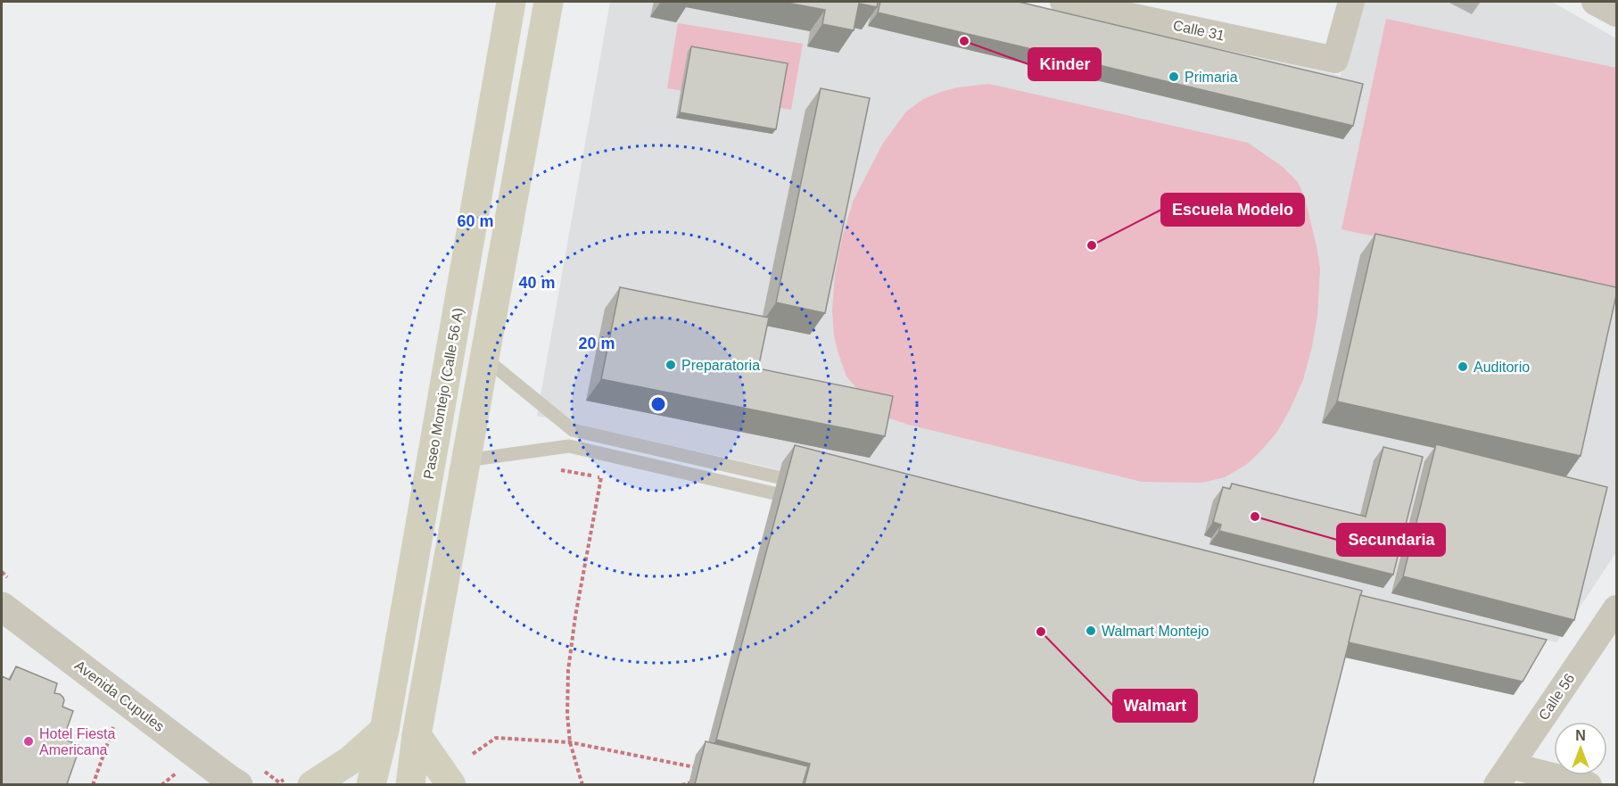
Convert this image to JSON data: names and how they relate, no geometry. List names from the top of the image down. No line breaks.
{"streets":{"main road":["Paseo Montejo (Calle 56 A)"],"street":["Calle 31","Avenida Cupules","Calle 56"]},"places":["Kinder","Primaria","Escuela Modelo","Preparatoria","Auditorio","Secundaria","Walmart Montejo","Walmart","Hotel Fiesta Americana"],"north":"top","rings":["60 m","40 m","20 m"]}
